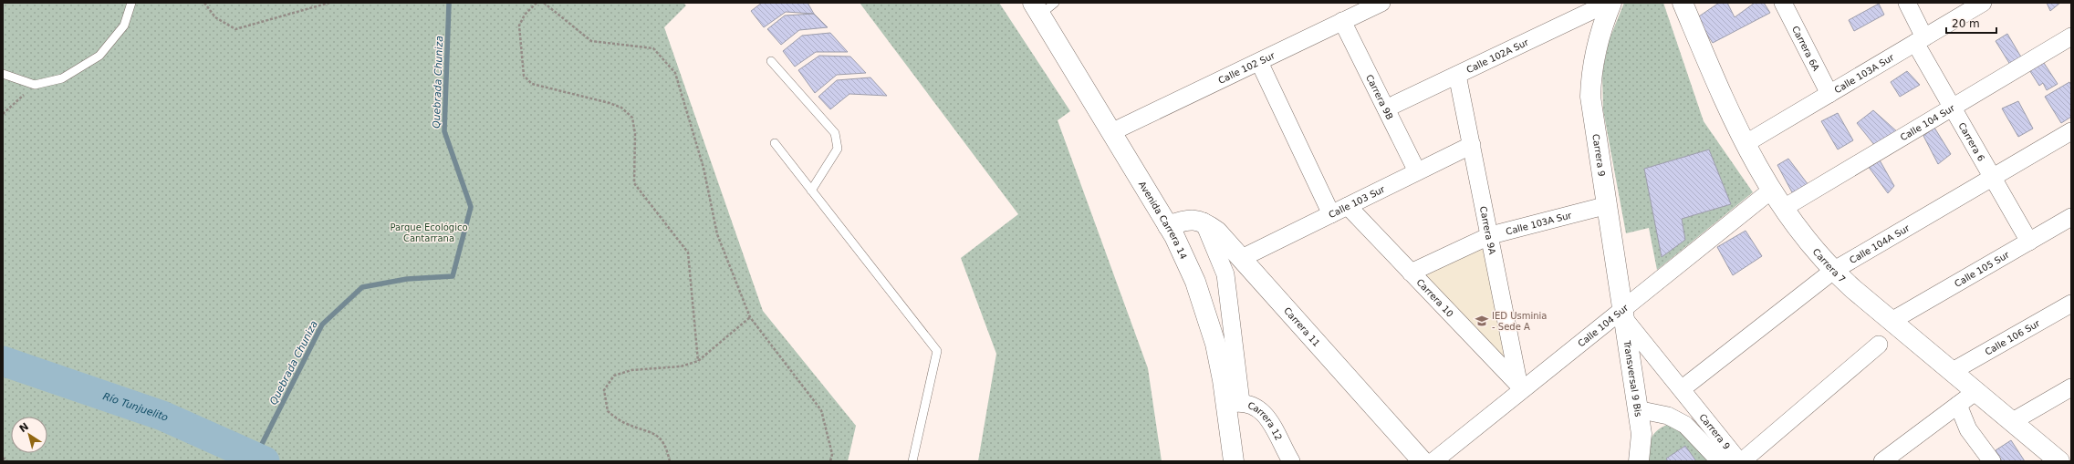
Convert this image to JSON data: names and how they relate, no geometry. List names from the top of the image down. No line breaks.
{"streets":{"street":["Carrera 6A","Calle 102A Sur","Calle 102 Sur","Calle 103A Sur","Carrera 9B","Calle 104 Sur","Carrera 6","Carrera 9","Calle 103 Sur","Avenida Carrera 14","Carrera 9A","Calle 104A Sur","Carrera 7","Calle 105 Sur","Carrera 10","Carrera 11","Calle 106 Sur","Transversal 9 Bis","Carrera 12"]},"crossings":[["Carrera 6A","Calle 103A Sur"],["Calle 102A Sur","Carrera 9B"],["Calle 102A Sur","Carrera 9"],["Calle 102A Sur","Carrera 9A"],["Calle 102 Sur","Carrera 9B"],["Calle 102 Sur","Avenida Carrera 14"],["Calle 103A Sur","Carrera 6"],["Calle 103A Sur","Carrera 9"],["Calle 103A Sur","Carrera 9A"],["Calle 103A Sur","Carrera 7"],["Calle 103A Sur","Carrera 10"],["Carrera 9B","Calle 103 Sur"],["Calle 104 Sur","Carrera 6"],["Calle 104 Sur","Carrera 9"],["Calle 104 Sur","Carrera 9A"],["Calle 104 Sur","Carrera 7"],["Calle 104 Sur","Carrera 10"],["Calle 104 Sur","Transversal 9 Bis"],["Carrera 6","Calle 104A Sur"],["Carrera 6","Calle 105 Sur"],["Carrera 9","Calle 104A Sur"],["Carrera 9","Transversal 9 Bis"],["Calle 103 Sur","Carrera 9A"],["Calle 103 Sur","Carrera 10"],["Calle 103 Sur","Carrera 11"],["Avenida Carrera 14","Carrera 12"],["Carrera 9A","Carrera 10"],["Calle 104A Sur","Carrera 7"],["Carrera 7","Calle 105 Sur"],["Carrera 7","Calle 106 Sur"]],"water":["Quebrada Chuniza","Río Tunjuelito"],"parks":["Parque Ecológico Cantarrana"],"places":{"school or university":["IED Usminia - Sede A"]},"scale_bar":"20 m","north":"top left"}
